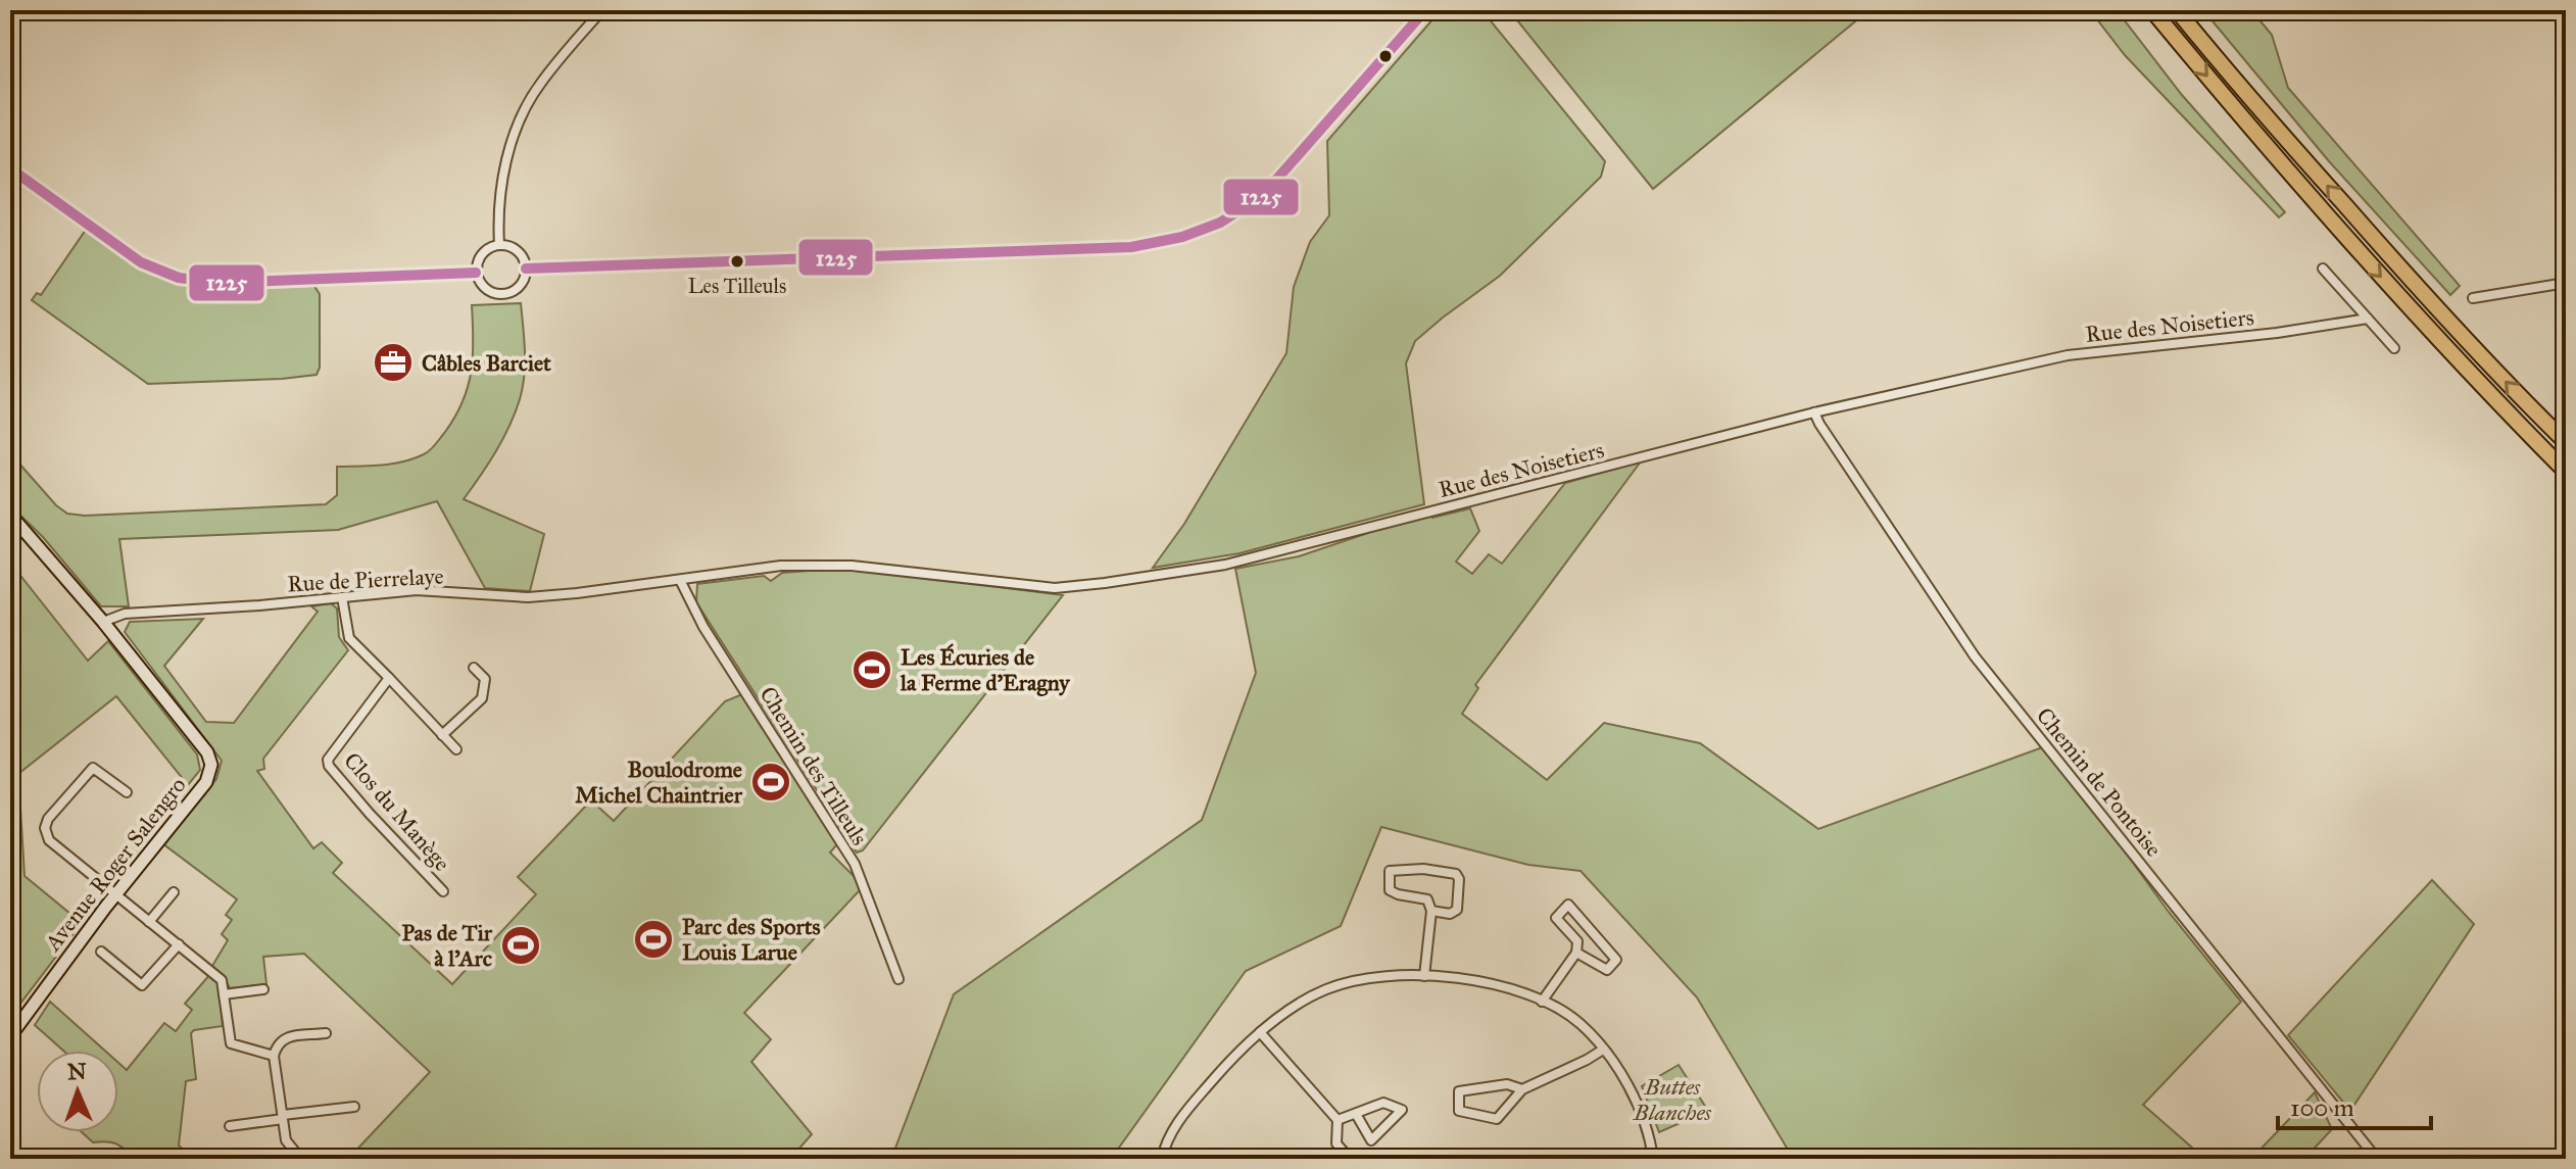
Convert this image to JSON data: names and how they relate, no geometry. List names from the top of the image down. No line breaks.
{"streets":{"street":["Rue des Noisetiers","Rue de Pierrelaye","Chemin des Tilleuls","Chemin de Pontoise","Clos du Manège","Avenue Roger Salengro"]},"crossings":[["Rue des Noisetiers","Rue de Pierrelaye"],["Rue des Noisetiers","Chemin des Tilleuls"],["Rue des Noisetiers","Chemin de Pontoise"],["Rue de Pierrelaye","Chemin des Tilleuls"],["Rue de Pierrelaye","Avenue Roger Salengro"]],"parks":["Buttes Blanches"],"places":{"other":["Les Tilleuls"],"office":["Câbles Barciet"],"sports":["Les Écuries de la Ferme d'Eragny","Boulodrome Michel Chaintrier","Parc des Sports Louis Larue","Pas de Tir à l'Arc"]},"lines":["transit line 1225"],"scale_bar":"100 m","north":"top"}
